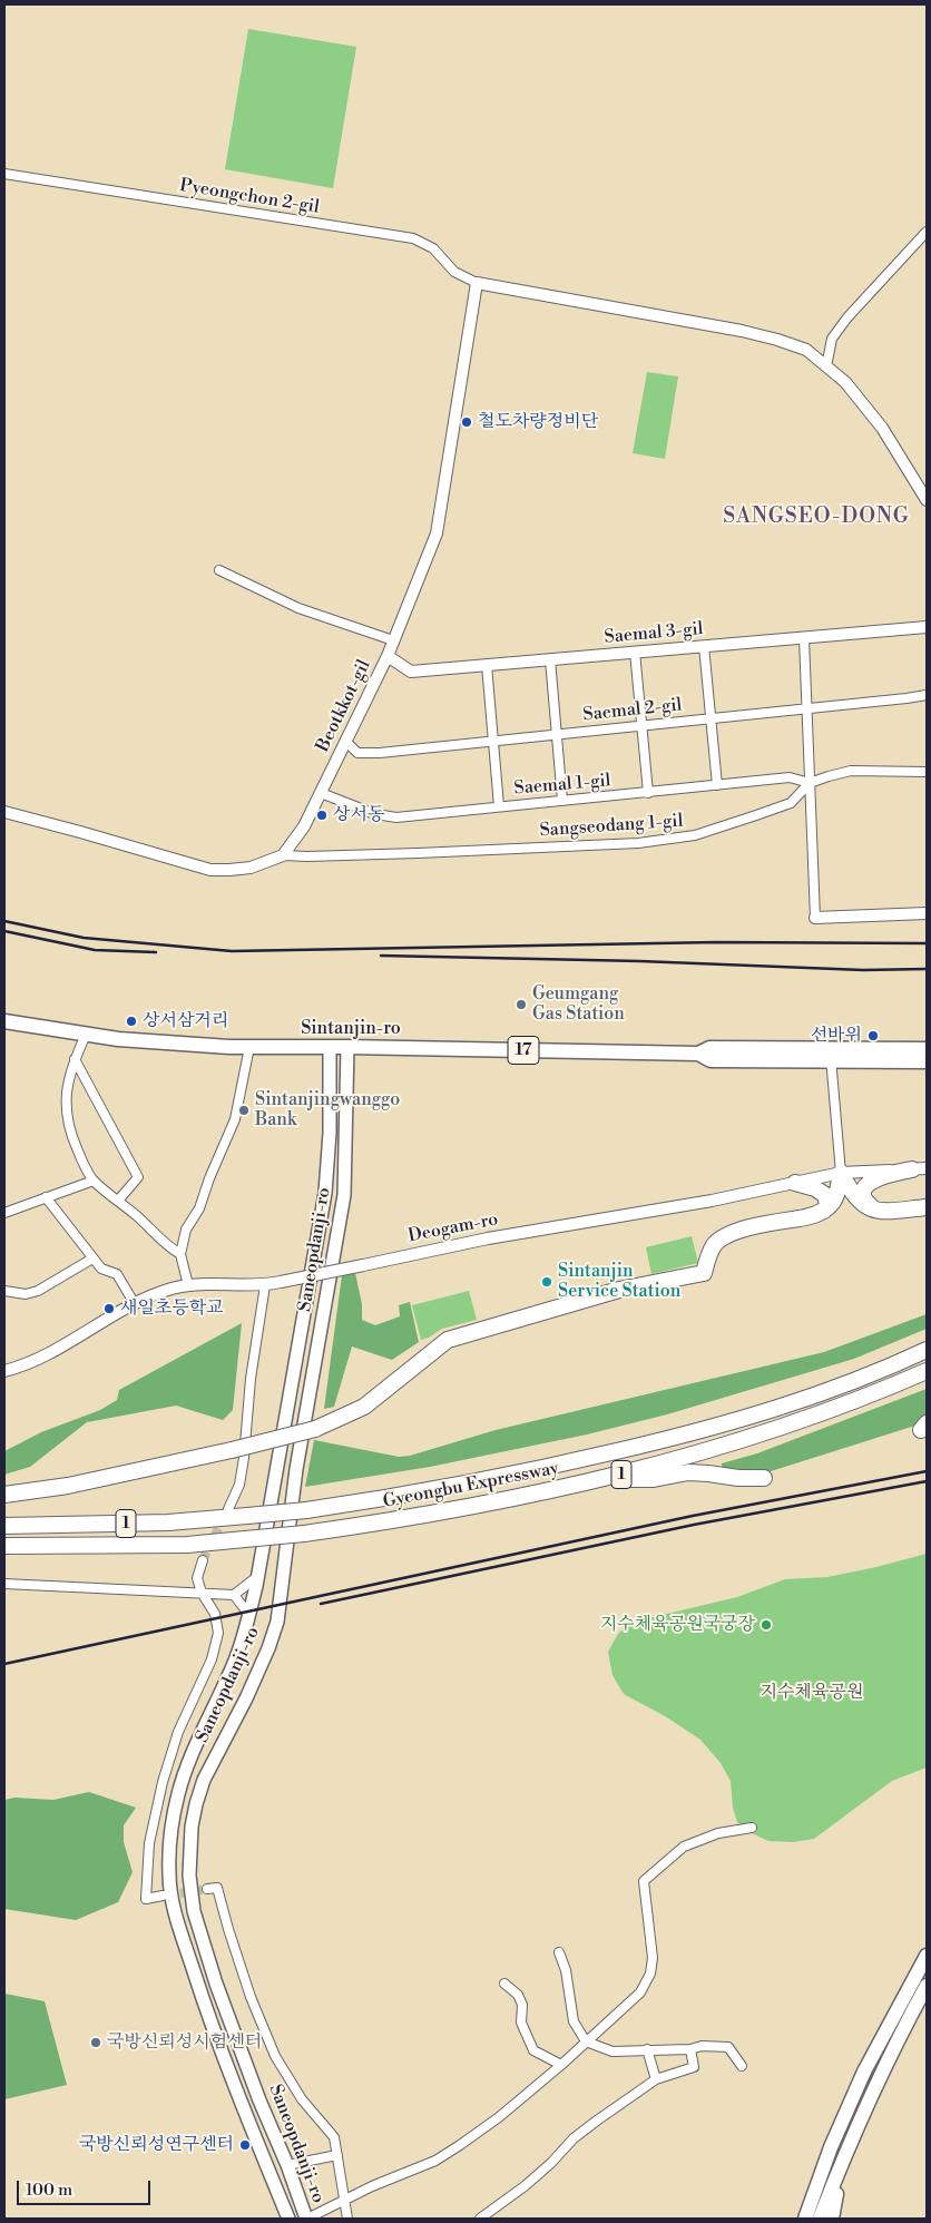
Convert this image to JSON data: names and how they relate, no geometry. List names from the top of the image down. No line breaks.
{"streets":{"highway":["1","Gyeongbu Expressway"],"main road":["Sintanjin-ro","17","Saneopdanji-ro"],"street":["Pyeongchon 2-gil","Saemal 3-gil","Beotkkot-gil","Saemal 2-gil","Saemal 1-gil","Sangseodang 1-gil","Deogam-ro"]},"crossings":[["Pyeongchon 2-gil","Beotkkot-gil"],["Saemal 3-gil","Beotkkot-gil"],["Beotkkot-gil","Saemal 2-gil"],["Beotkkot-gil","Saemal 1-gil"],["Beotkkot-gil","Sangseodang 1-gil"],["Saemal 1-gil","Sangseodang 1-gil"],["Sintanjin-ro","Saneopdanji-ro"]],"districts":["SANGSEO-DONG"],"parks":["지수체육공원"],"places":["철도차량정비단","상서동","Geumgang Gas Station","상서삼거리","선바위","Sintanjingwanggo Bank","Sintanjin Service Station","새일초등학교","지수체육공원국궁장","국방신뢰성시험센터","국방신뢰성연구센터"],"scale_bar":"100 m"}
